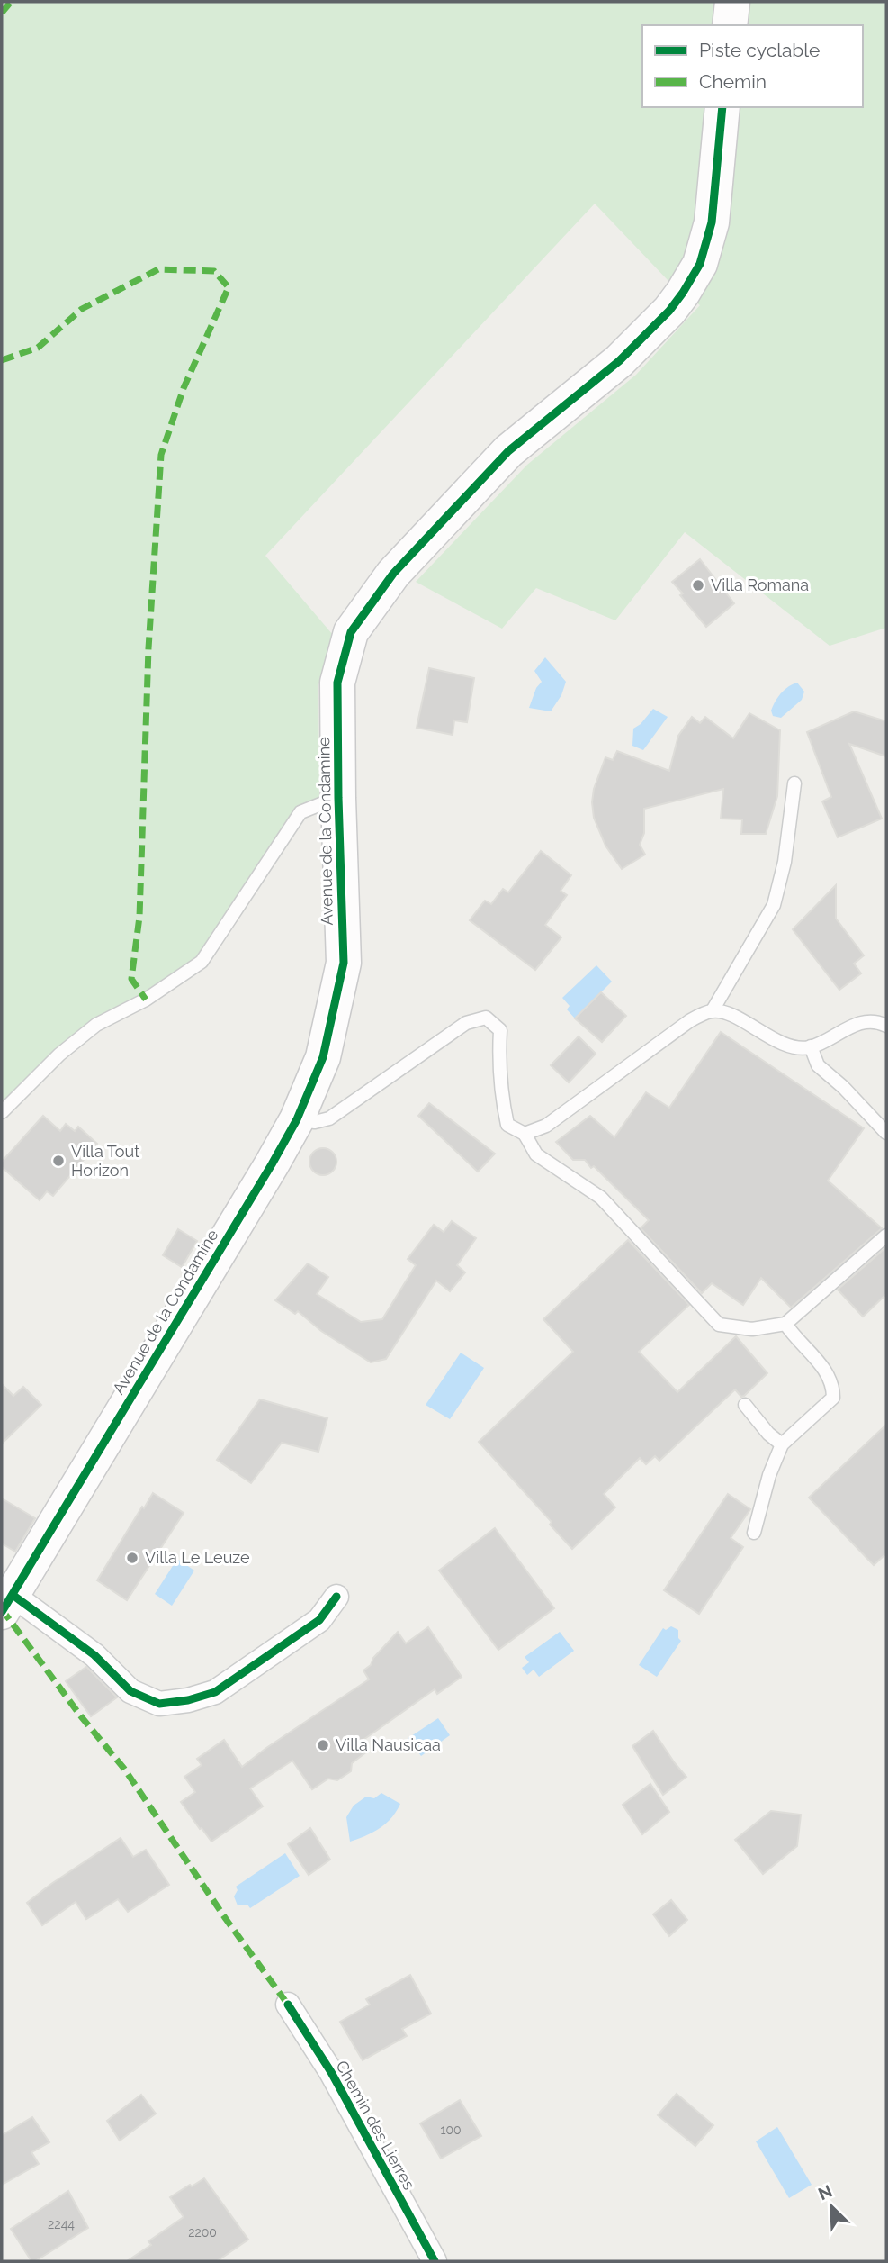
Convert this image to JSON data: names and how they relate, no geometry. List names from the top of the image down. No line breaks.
{"streets":{"main road":["Avenue de la Condamine"],"street":["Chemin des Lierres"]},"places":["Villa Romana","Villa Tout Horizon","Villa Le Leuze","Villa Nausicaa"],"house_numbers":["100","2244","2200"],"legend":["Piste cyclable","Chemin"],"north":"top left"}
